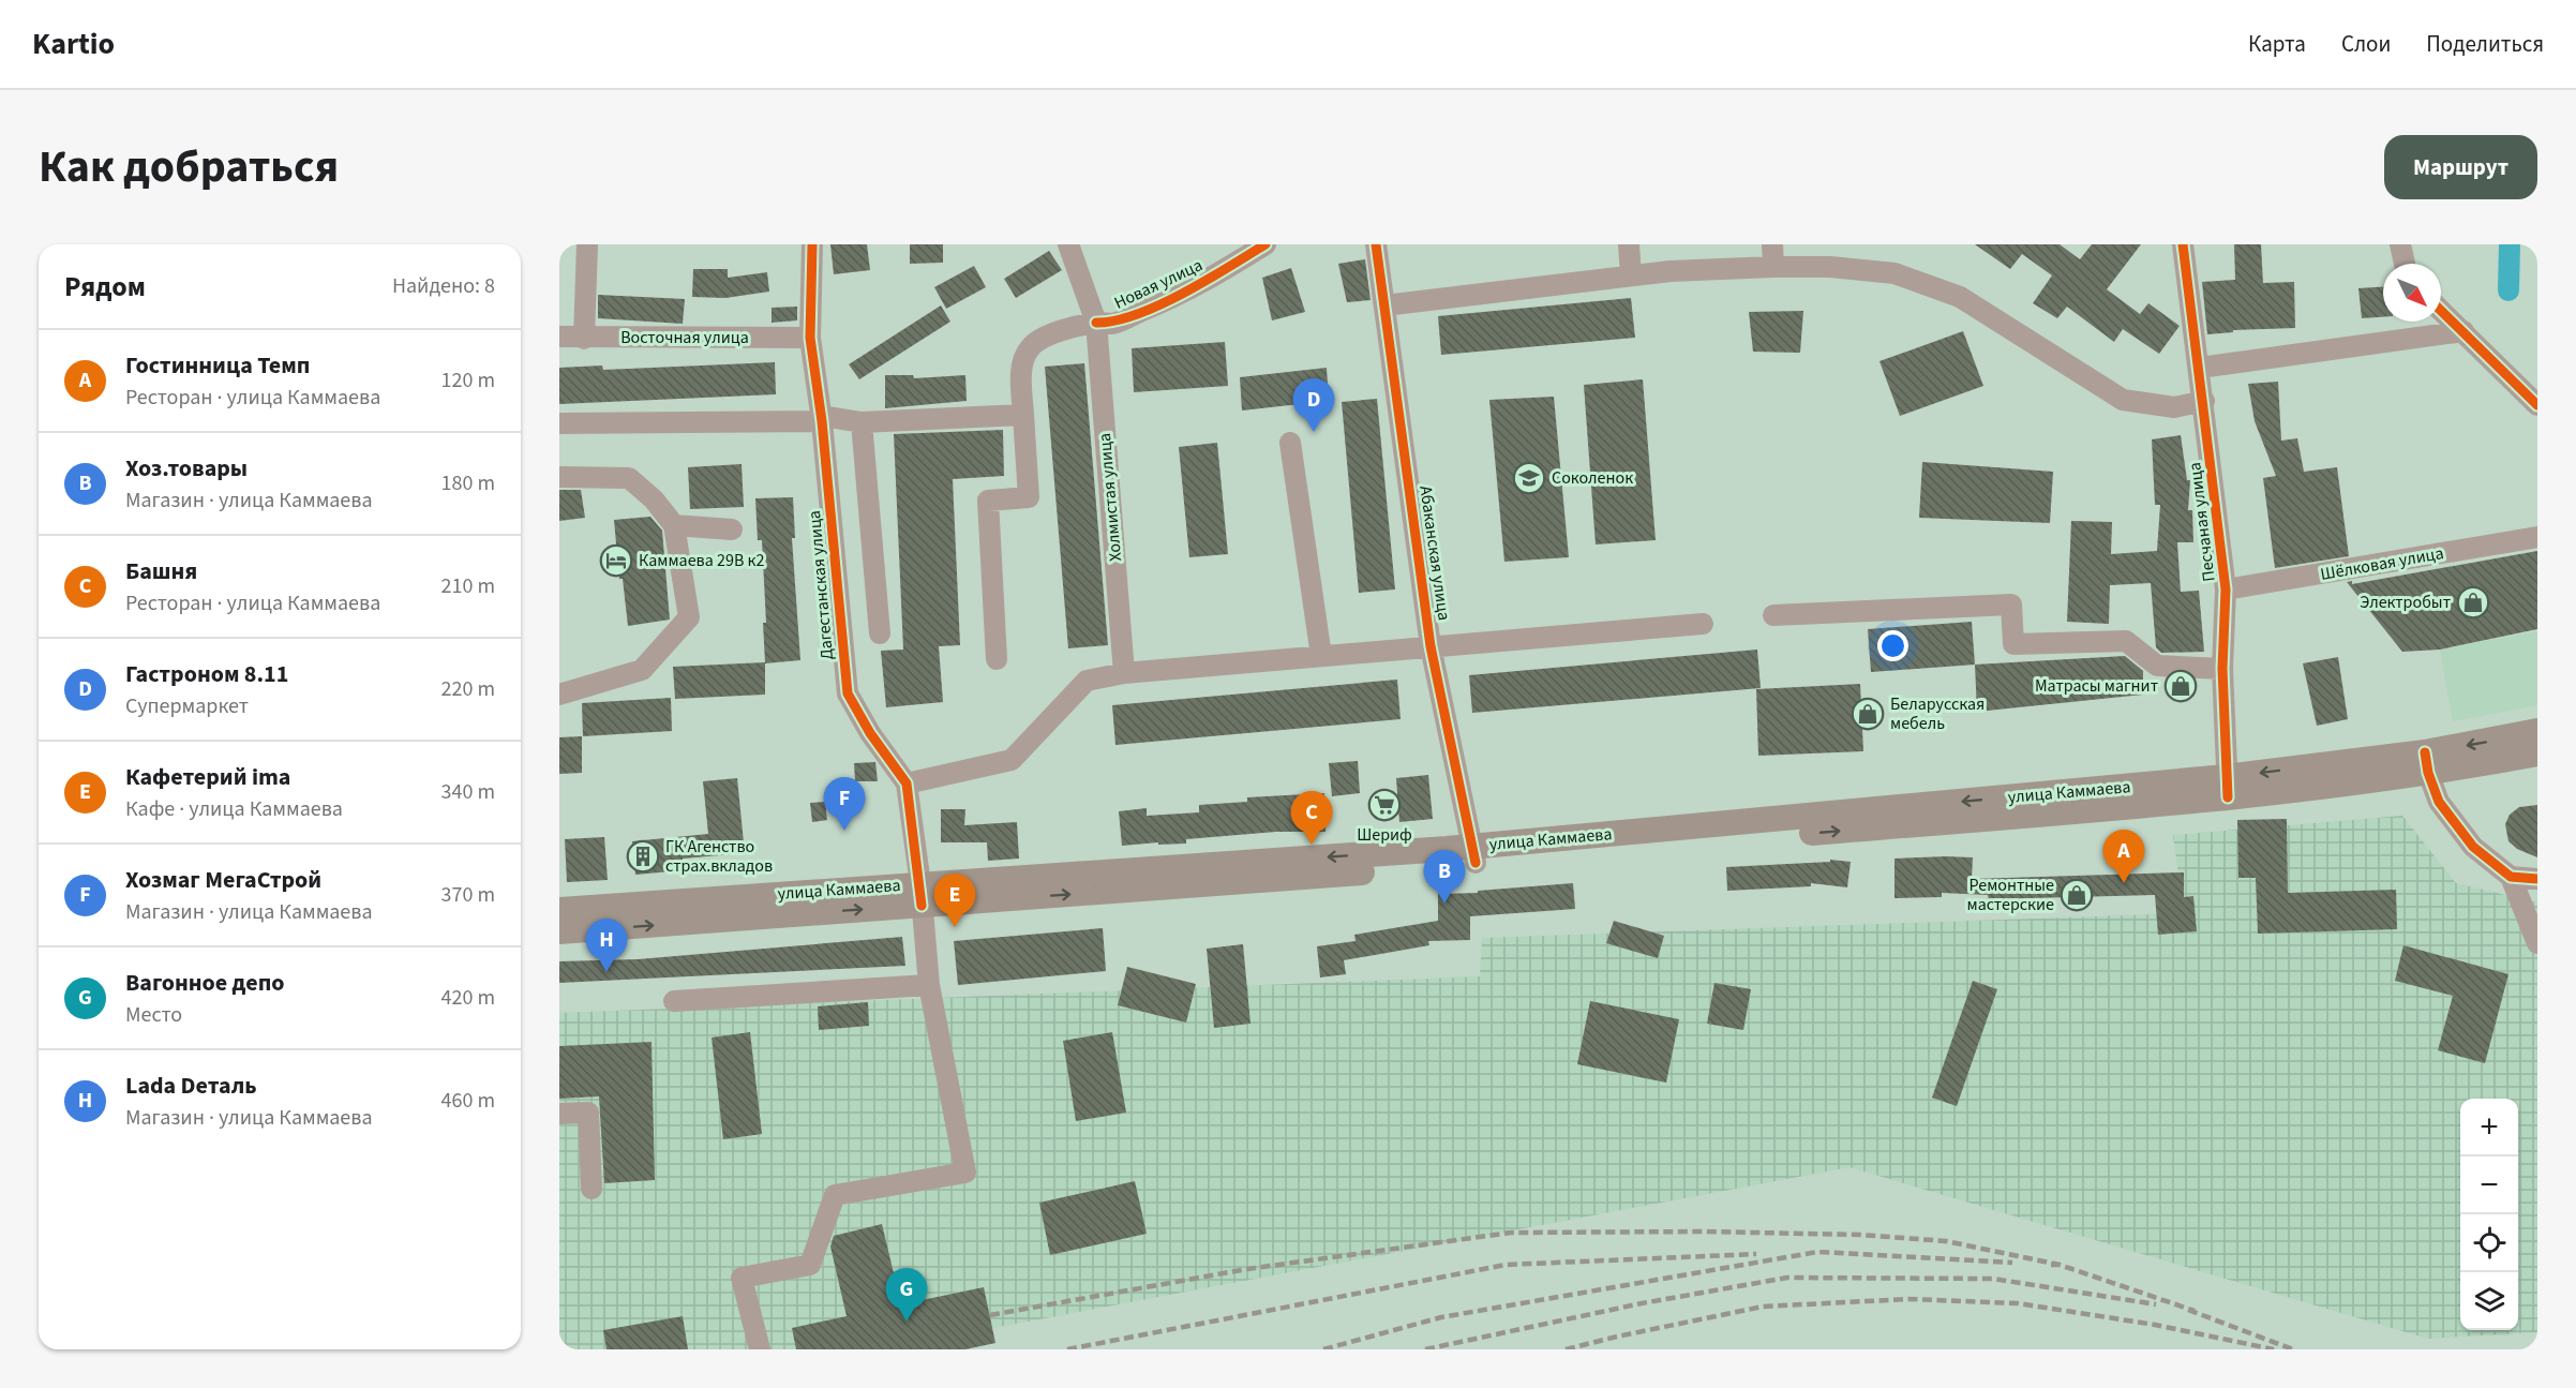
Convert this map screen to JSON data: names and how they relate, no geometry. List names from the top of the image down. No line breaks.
{"streets":{"main road":["улица Каммаева"],"street":["Новая улица","Восточная улица","Холмистая улица","Песчаная улица","Абаканская улица","Шёлковая улица","Дагестанская улица"]},"crossings":[["Новая улица","Холмистая улица"],["Восточная улица","Дагестанская улица"],["Песчаная улица","Шёлковая улица"],["Песчаная улица","улица Каммаева"],["Абаканская улица","улица Каммаева"],["Дагестанская улица","улица Каммаева"]],"places":{"school or university":["Соколенок"],"hotel":["Каммаева 29В к2"],"shop":["Электробыт","Матрасы магнит","Беларусская мебель","Ремонтные мастерские"],"supermarket":["Шериф"],"building":["ГК Агенство страх.вкладов"]},"north":"bottom right","page":{"header":"Kartio","nav":["Карта","Слои","Поделиться"],"title":"Как добраться","buttons":"Маршрут","heading":["Рядом","Найдено: 8"],"list":[{"mark":"A","name":"Гостинница Темп","note":"Ресторан · улица Каммаева","value":"120 m"},{"mark":"B","name":"Хоз.товары","note":"Магазин · улица Каммаева","value":"180 m"},{"mark":"C","name":"Башня","note":"Ресторан · улица Каммаева","value":"210 m"},{"mark":"D","name":"Гастроном 8.11","note":"Супермаркет","value":"220 m"},{"mark":"E","name":"Кафетерий ima","note":"Кафе · улица Каммаева","value":"340 m"},{"mark":"F","name":"Хозмаг МегаСтрой","note":"Магазин · улица Каммаева","value":"370 m"},{"mark":"G","name":"Вагонное депо","note":"Место","value":"420 m"},{"mark":"H","name":"Lada Dеталь","note":"Магазин · улица Каммаева","value":"460 m"}],"pins":["D","F","C","A","B","E","H","G"],"map_buttons":["+","−"]}}
